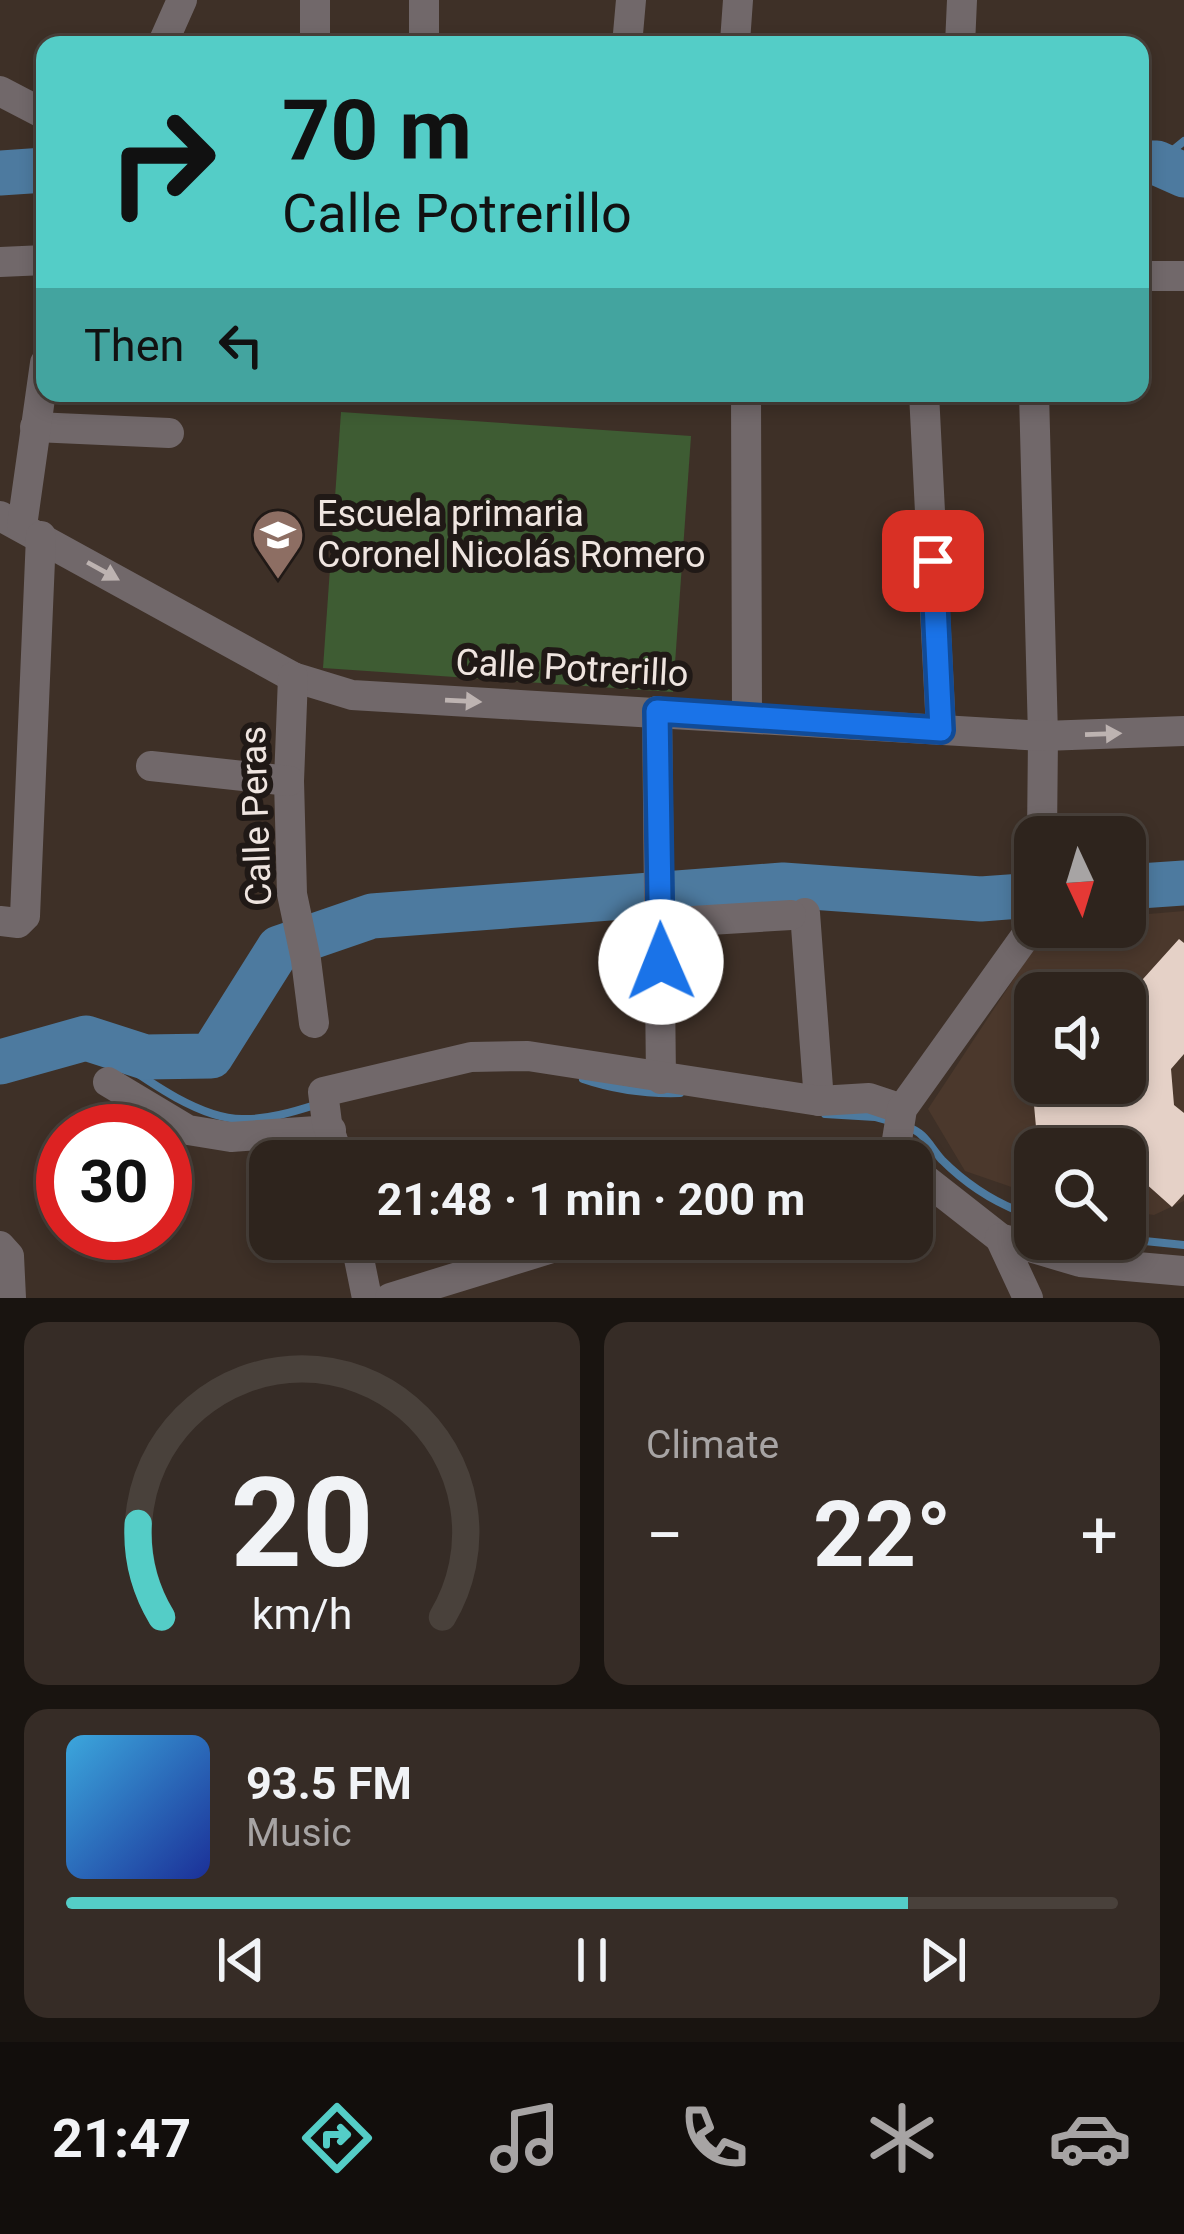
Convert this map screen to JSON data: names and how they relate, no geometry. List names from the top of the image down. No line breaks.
{"streets":{"street":["Calle Potrerillo","Calle Peras"]},"crossings":[["Calle Potrerillo","Calle Peras"]],"one_way":["Calle Potrerillo"],"places":{"school or university":["Escuela primaria Coronel Nicolás Romero"]},"north":"bottom","page":{"turn":["70 m","Calle Potrerillo"],"then":"Then","limit":"30","trip":"21:48 · 1 min · 200 m","tile":"Climate","heat":["−","22°","+"],"song":["93.5 FM","Music"],"tabs":"21:47","gauge":["20","km/h"]}}
